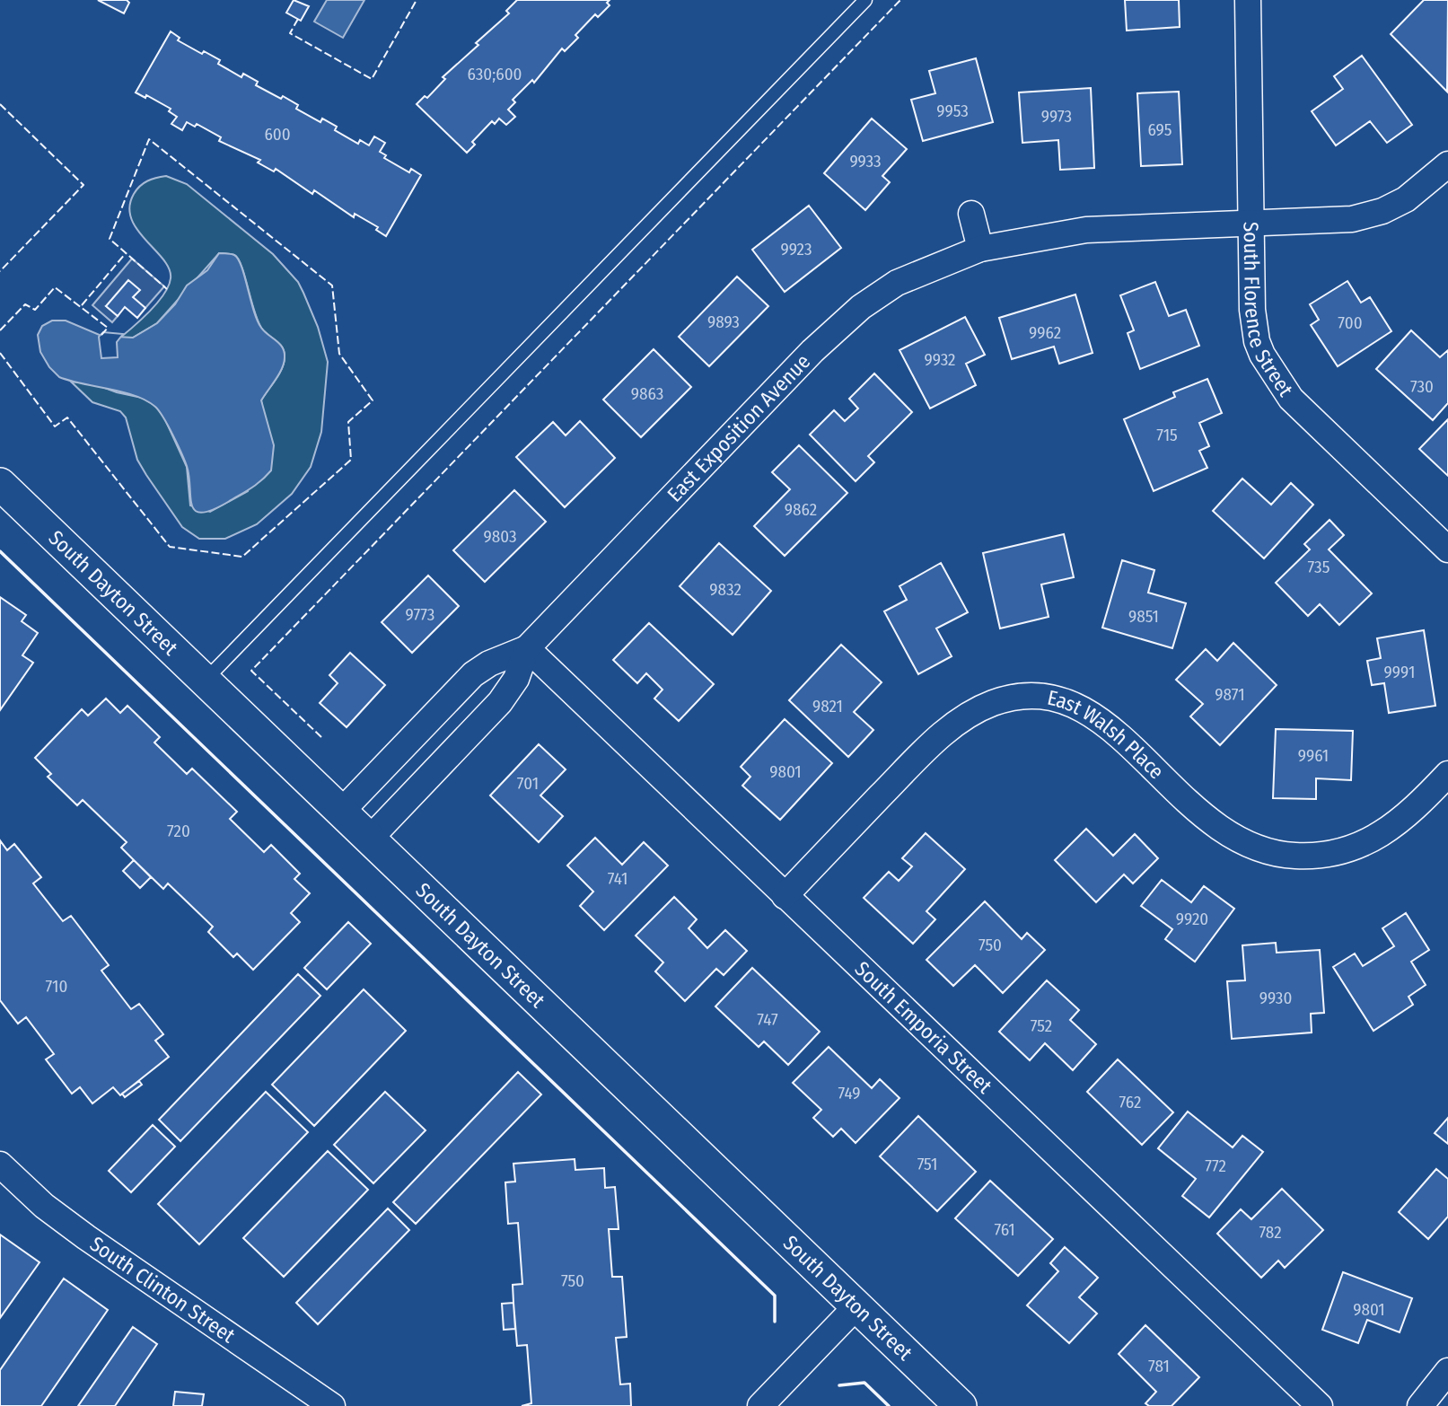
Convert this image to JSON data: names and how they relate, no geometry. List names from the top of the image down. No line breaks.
{"streets":{"street":["South Florence Street","East Exposition Avenue","South Dayton Street","East Walsh Place","South Emporia Street","South Clinton Street"]},"crossings":[["South Florence Street","East Exposition Avenue"],["East Exposition Avenue","South Dayton Street"],["East Exposition Avenue","South Emporia Street"],["East Walsh Place","South Emporia Street"]],"house_numbers":["630;600","9953","9973","695","600","9933","9923","9893","700","9962","9932","730","9863","715","9862","9803","735","9832","9773","9851","9991","9871","9821","9961","9801","701","720","741","9920","750","710","9930","747","752","749","762","751","772","761","782","750","9801","781"]}
